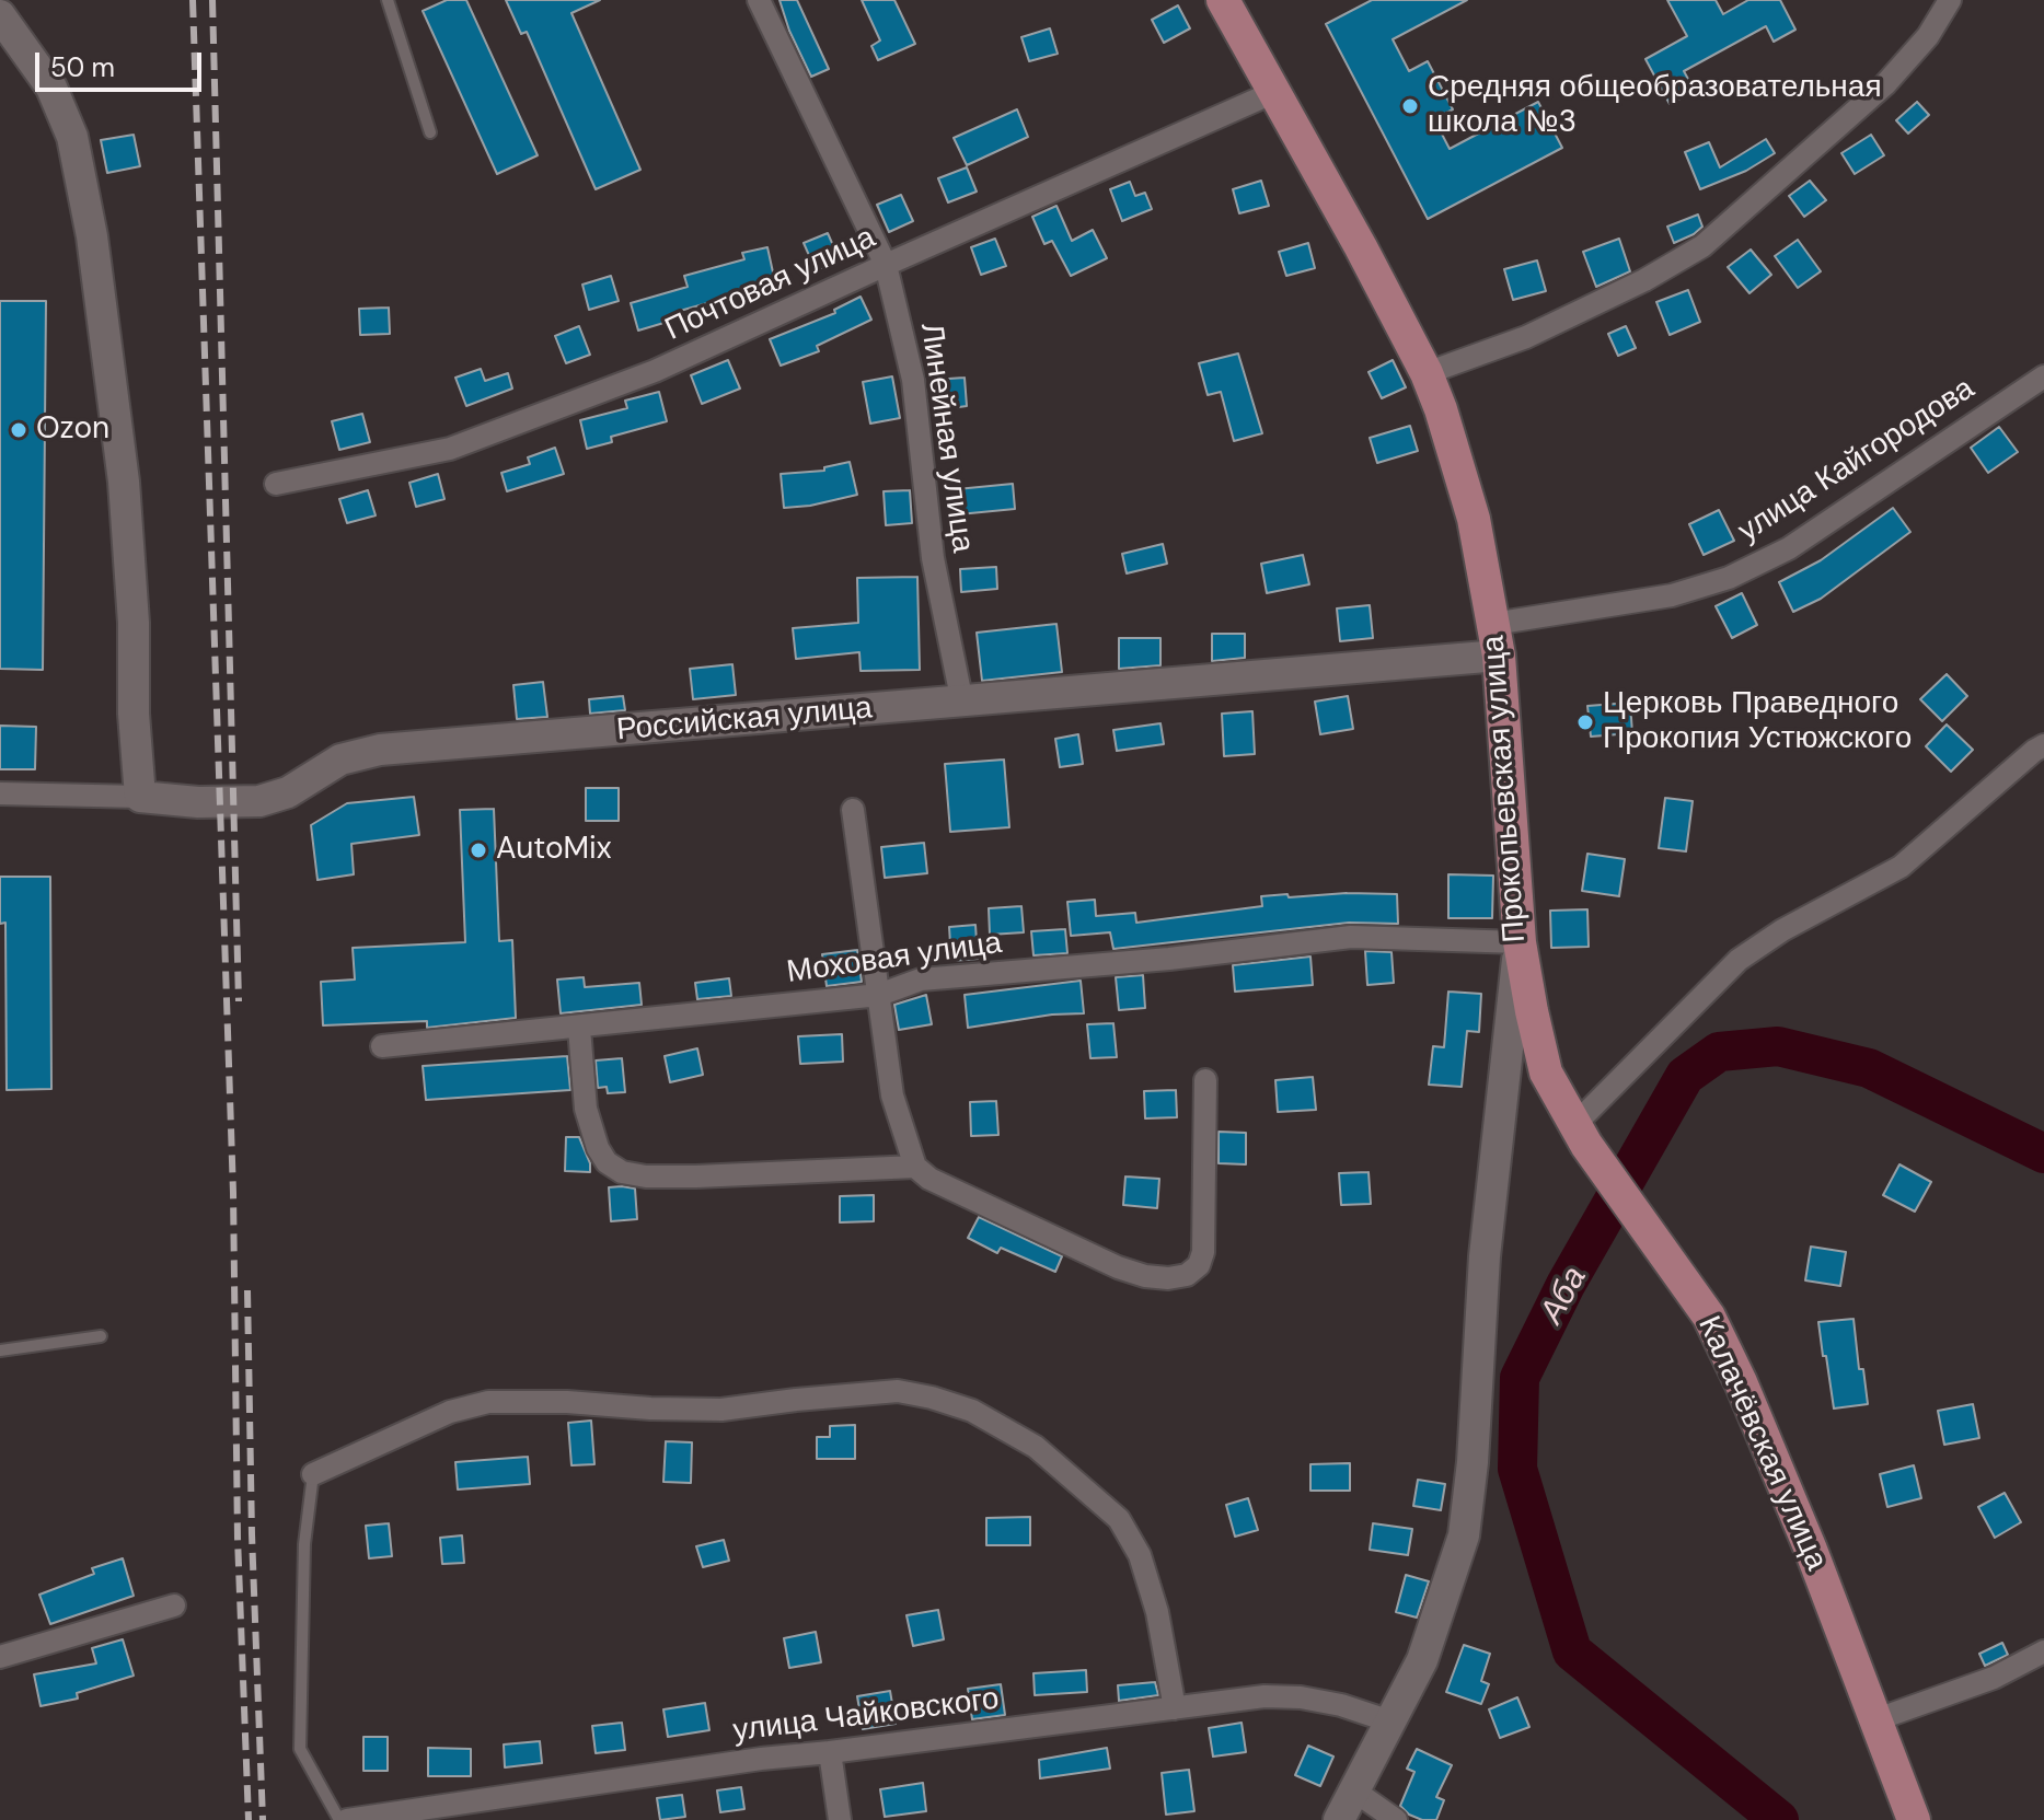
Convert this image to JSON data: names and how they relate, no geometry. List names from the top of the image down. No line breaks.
{"streets":{"main road":["Российская улица","Прокопьевская улица","Калачёвская улица"],"street":["Почтовая улица","Линейная улица","улица Кайгородова","Моховая улица","улица Чайковского"]},"crossings":[["Почтовая улица","Линейная улица"],["Почтовая улица","Прокопьевская улица"],["Линейная улица","Российская улица"],["улица Кайгородова","Российская улица"],["улица Кайгородова","Прокопьевская улица"],["Российская улица","Прокопьевская улица"],["Прокопьевская улица","Моховая улица"],["Прокопьевская улица","Калачёвская улица"],["Прокопьевская улица","улица Чайковского"],["Моховая улица","Калачёвская улица"]],"water":["Аба"],"places":["Средняя общеобразовательная школа №3","Ozon","Церковь Праведного Прокопия Устюжского","AutoMix"],"scale_bar":"50 m"}
